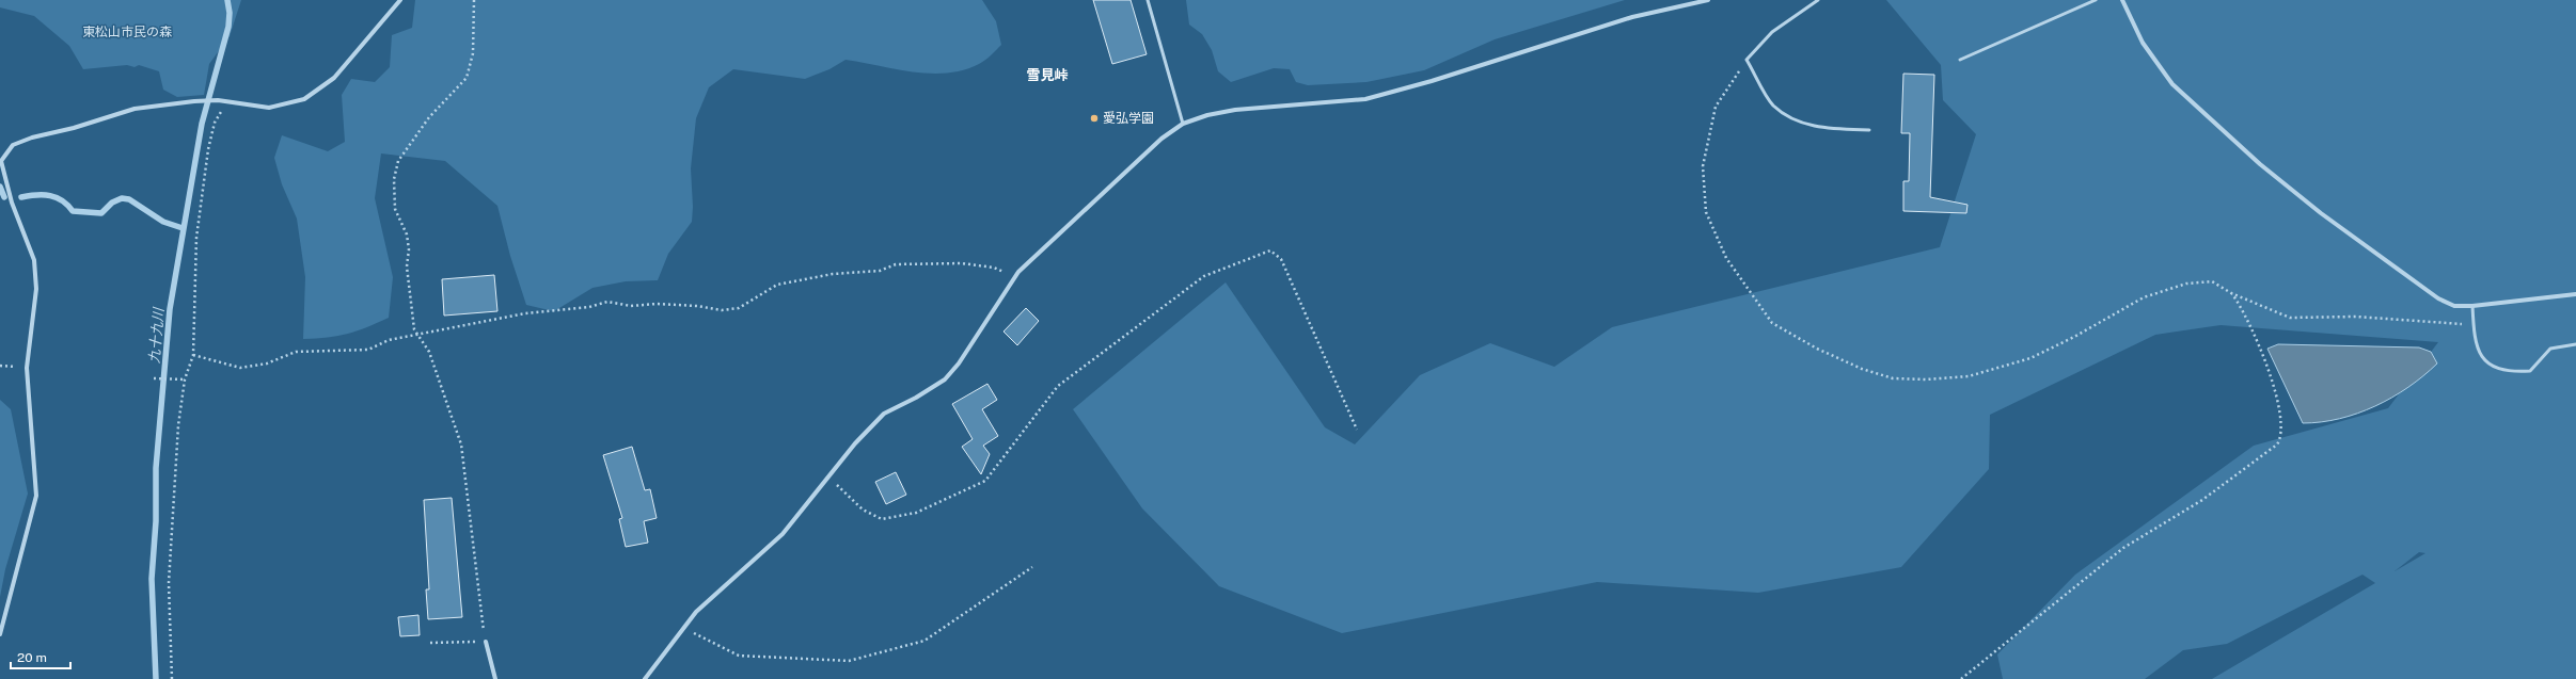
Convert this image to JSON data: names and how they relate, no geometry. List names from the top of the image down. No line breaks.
{"districts":["雪見峠"],"water":["九十九川"],"parks":["東松山市民の森"],"places":["愛弘学園"],"scale_bar":"20 m"}
